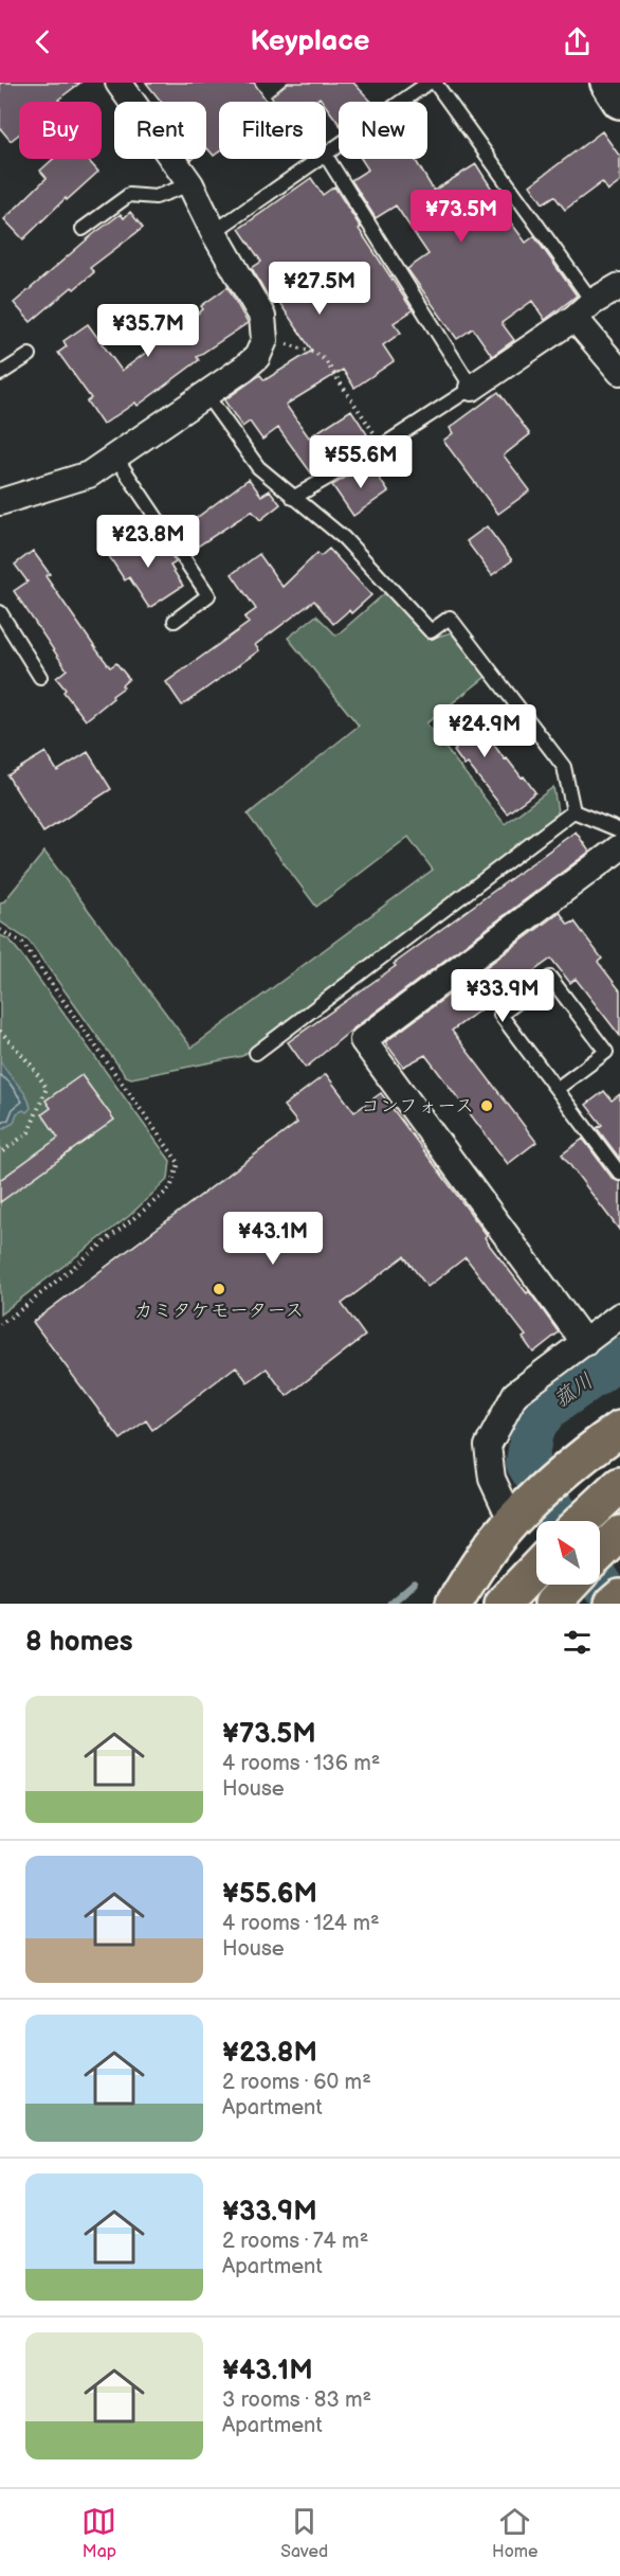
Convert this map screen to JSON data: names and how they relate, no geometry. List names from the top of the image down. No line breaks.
{"water":["菰川"],"places":["コンフォース","カミタケモータース"],"north":"top left","page":{"header":"Keyplace","chip":["Buy","Rent","Filters","New"],"price":["¥73.5M","¥27.5M","¥35.7M","¥55.6M","¥23.8M","¥24.9M","¥33.9M","¥43.1M"],"heading":"8 homes","list":[{"name":"¥73.5M","note":"4 rooms · 136 m² · House"},{"name":"¥55.6M","note":"4 rooms · 124 m² · House"},{"name":"¥23.8M","note":"2 rooms · 60 m² · Apartment"},{"name":"¥33.9M","note":"2 rooms · 74 m² · Apartment"},{"name":"¥43.1M","note":"3 rooms · 83 m² · Apartment"}],"tabs":["Map","Saved","Home"]}}
